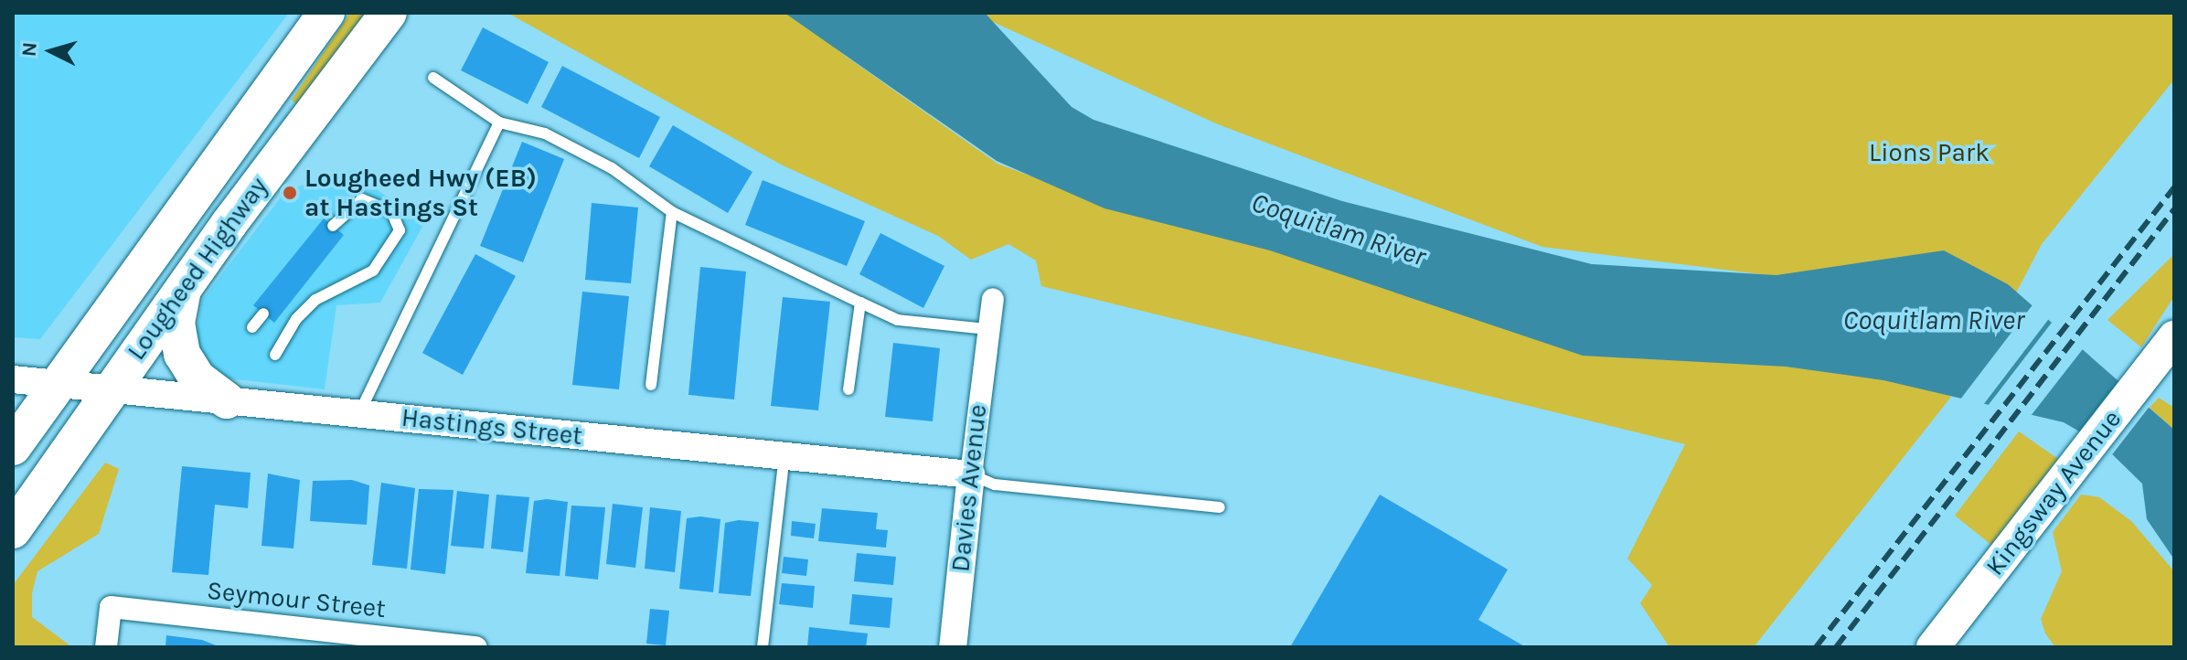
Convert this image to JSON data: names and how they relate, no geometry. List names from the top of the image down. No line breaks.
{"streets":{"main road":["Lougheed Highway","Kingsway Avenue"],"street":["Hastings Street","Davies Avenue","Seymour Street"]},"crossings":[["Lougheed Highway","Hastings Street"],["Hastings Street","Davies Avenue"]],"water":["Coquitlam River"],"parks":["Lions Park"],"places":["Lougheed Hwy (EB) at Hastings St"],"north":"left"}
